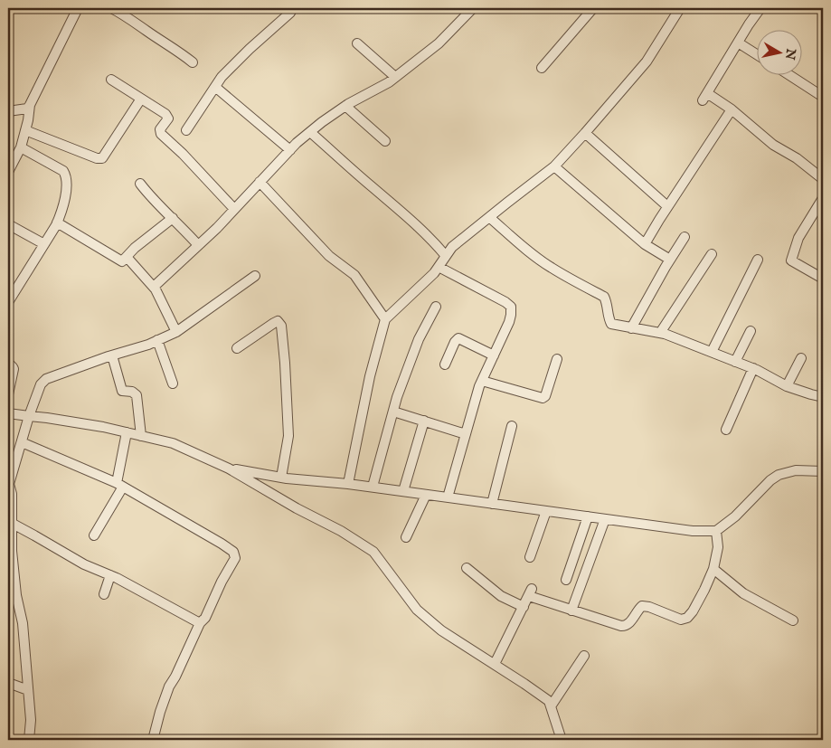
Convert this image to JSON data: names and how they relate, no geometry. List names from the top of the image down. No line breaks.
{"north":"right"}
